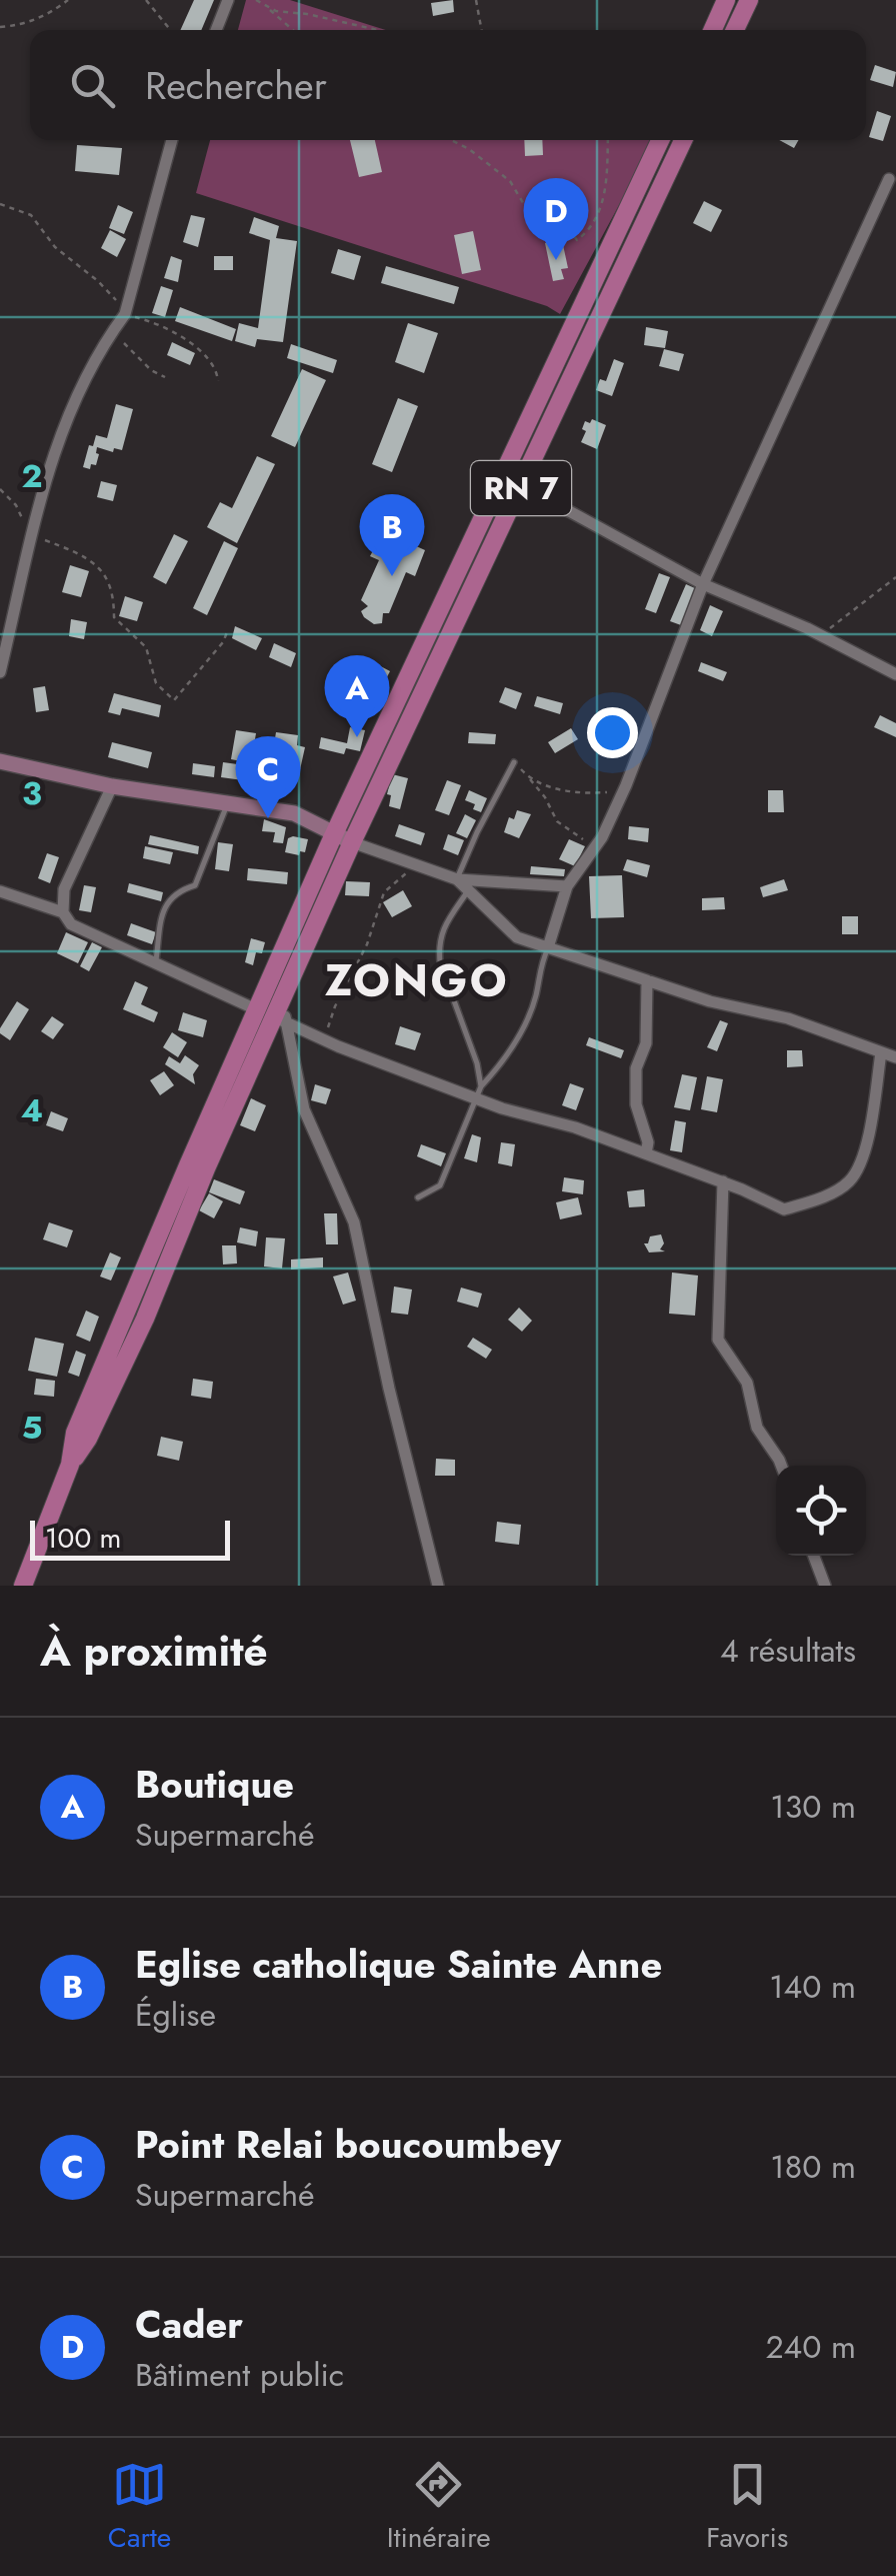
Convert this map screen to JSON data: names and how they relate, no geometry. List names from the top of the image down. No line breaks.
{"streets":{"main road":["RN 7"]},"districts":["ZONGO"],"scale_bar":"100 m","page":{"search":"Rechercher","pins":["D","B","A","C"],"scale":"100 m","heading":["À proximité","4 résultats"],"list":[{"mark":"A","name":"Boutique","note":"Supermarché","value":"130 m"},{"mark":"B","name":"Eglise catholique Sainte Anne","note":"Église","value":"140 m"},{"mark":"C","name":"Point Relai boucoumbey","note":"Supermarché","value":"180 m"},{"mark":"D","name":"Cader","note":"Bâtiment public","value":"240 m"}],"nav":["Carte","Itinéraire","Favoris"]},"grid":{"rows":["2","3","4","5"]}}
